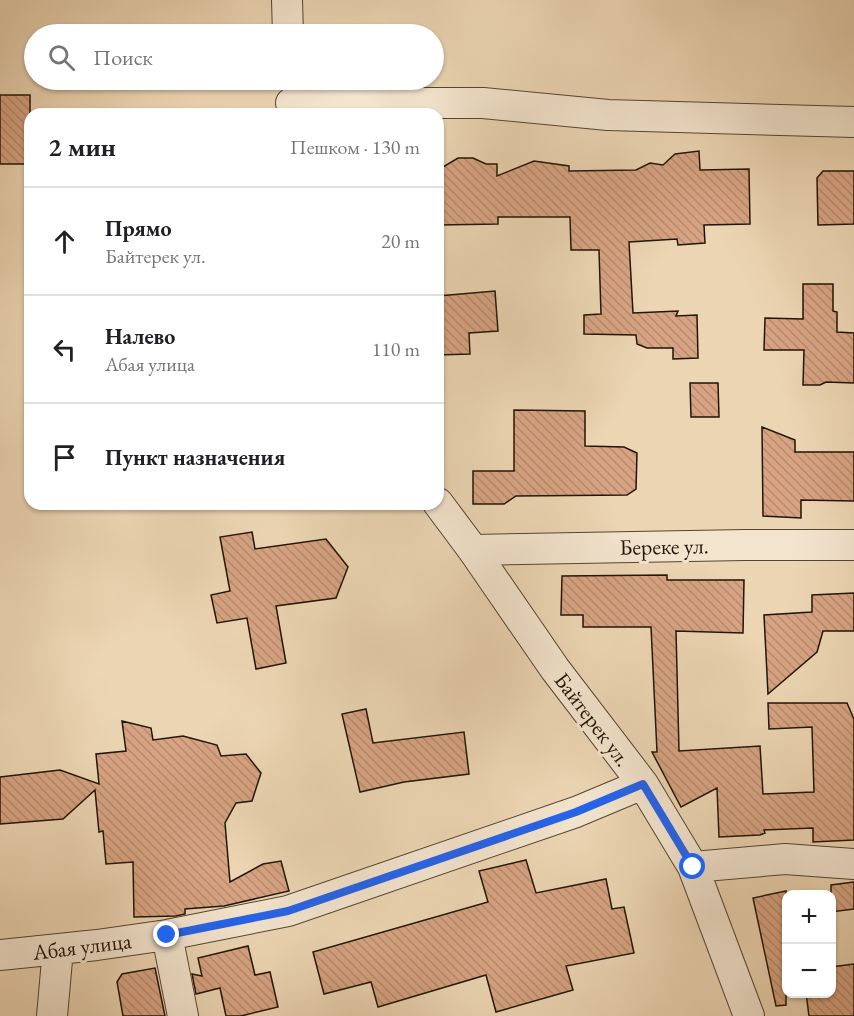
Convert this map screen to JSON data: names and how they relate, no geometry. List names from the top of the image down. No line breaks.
{"streets":{"street":["Береке ул.","Байтерек ул.","Абая улица"]},"crossings":[["Береке ул.","Байтерек ул."],["Байтерек ул.","Абая улица"]],"page":{"search":"Поиск","heading":["2 мин","Пешком · 130 m"],"list":[["Прямо","Байтерек ул.","20 m"],["Налево","Абая улица","110 m"],"Пункт назначения"],"map_buttons":["+","−"]}}
